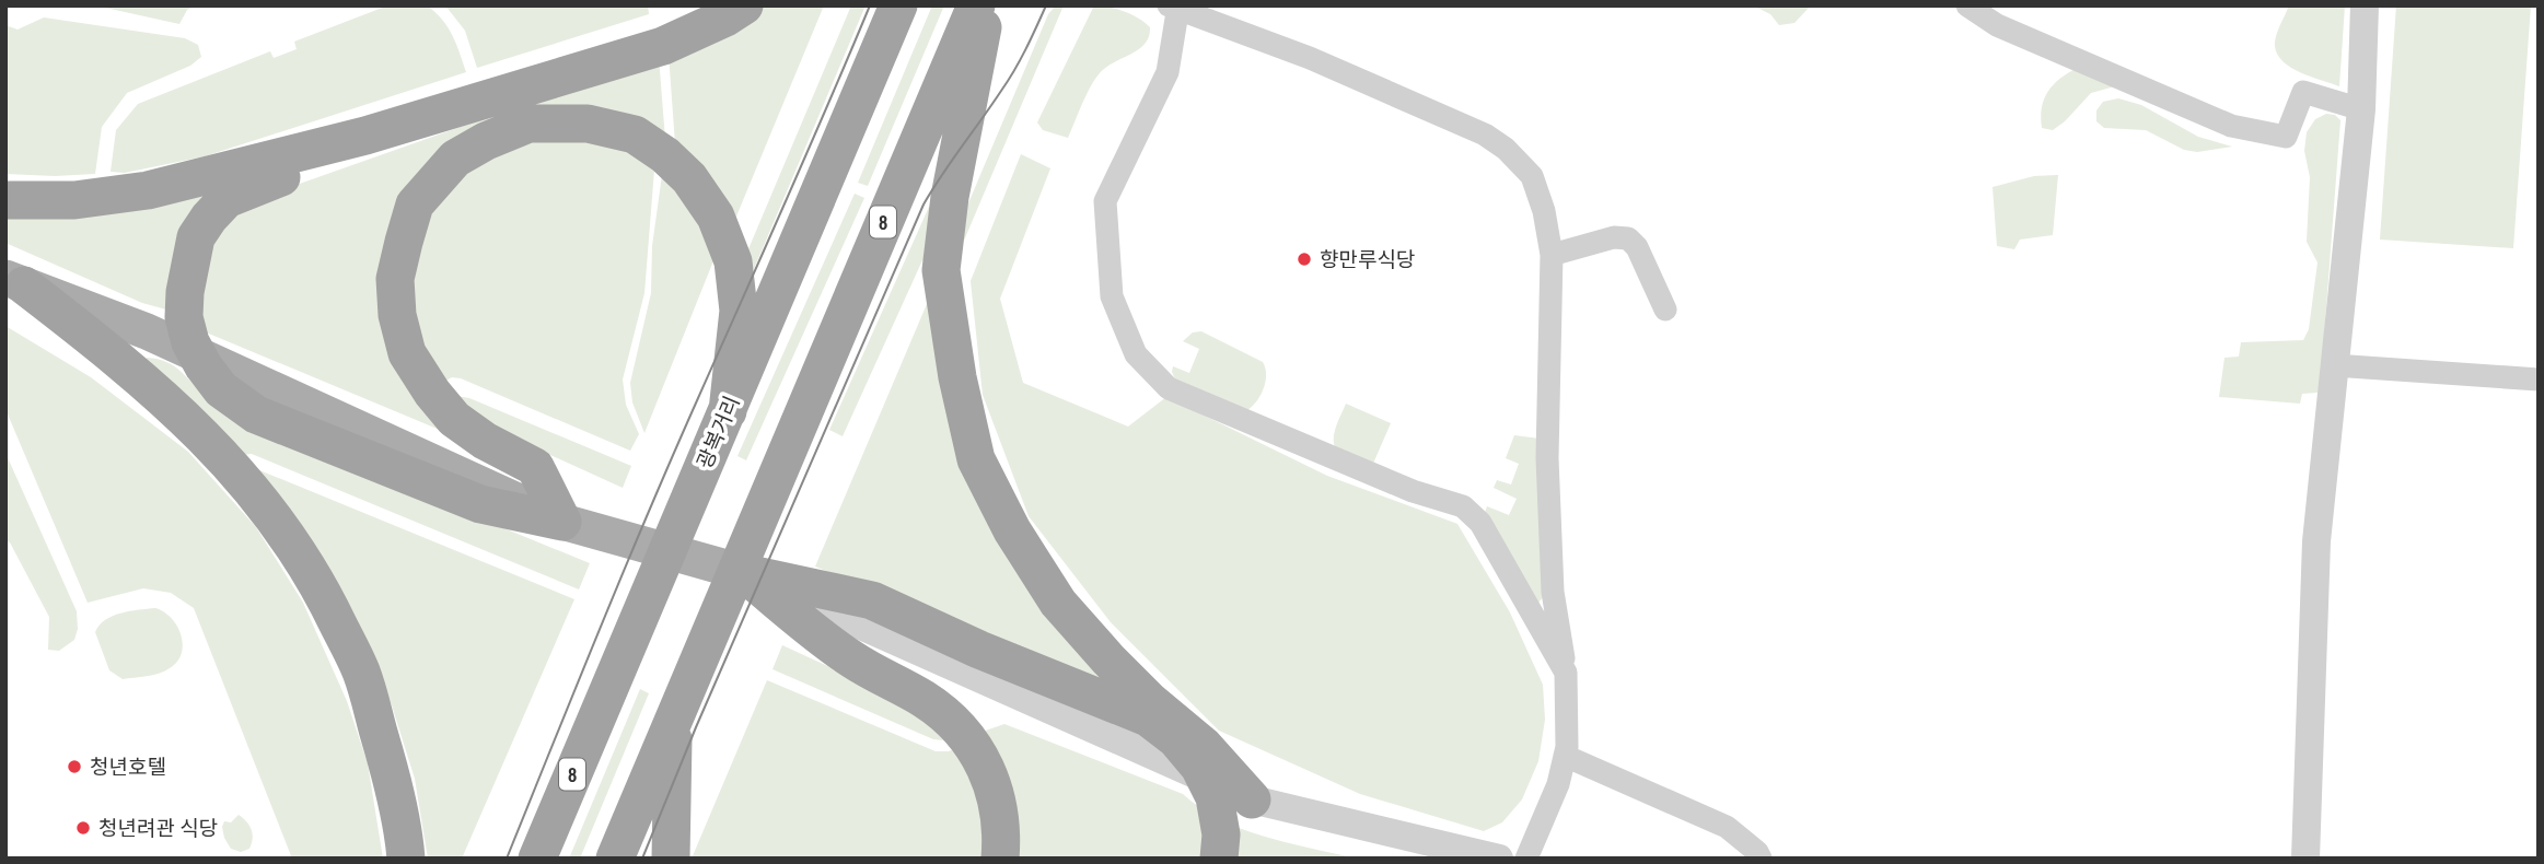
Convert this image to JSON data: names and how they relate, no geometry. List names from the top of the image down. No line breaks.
{"streets":{"highway":["8","광복거리"]},"places":["향만루식당","청년호텔","청년려관 식당"]}
